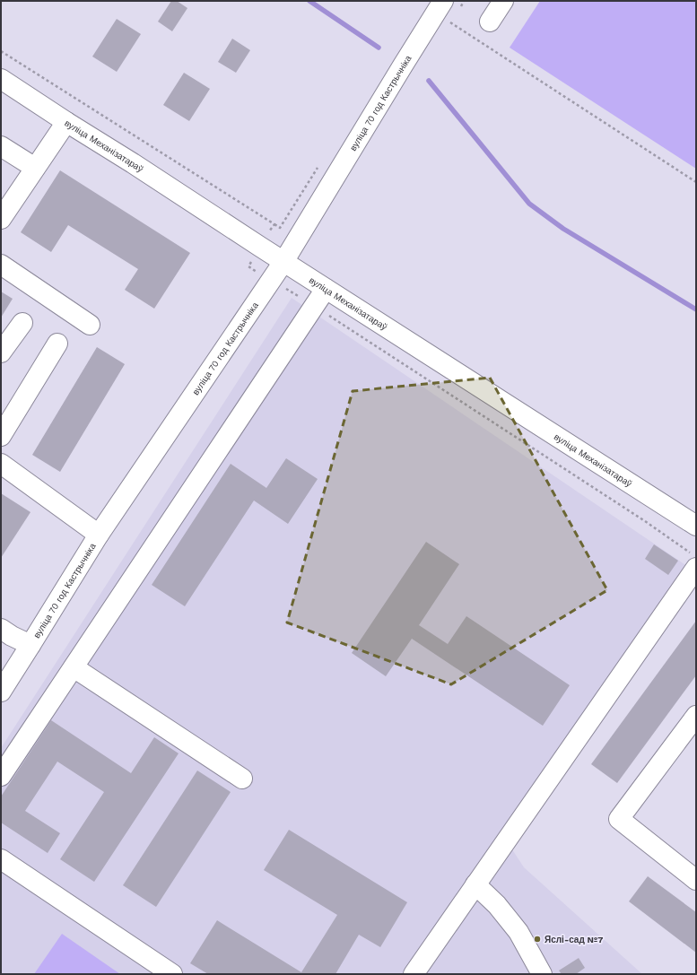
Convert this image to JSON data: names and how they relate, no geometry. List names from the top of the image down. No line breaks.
{"streets":{"street":["вуліца 70 год Кастрычніка","вуліца Механізатараў"]},"crossings":[["вуліца 70 год Кастрычніка","вуліца Механізатараў"]],"places":["Яслі-сад №7"]}
